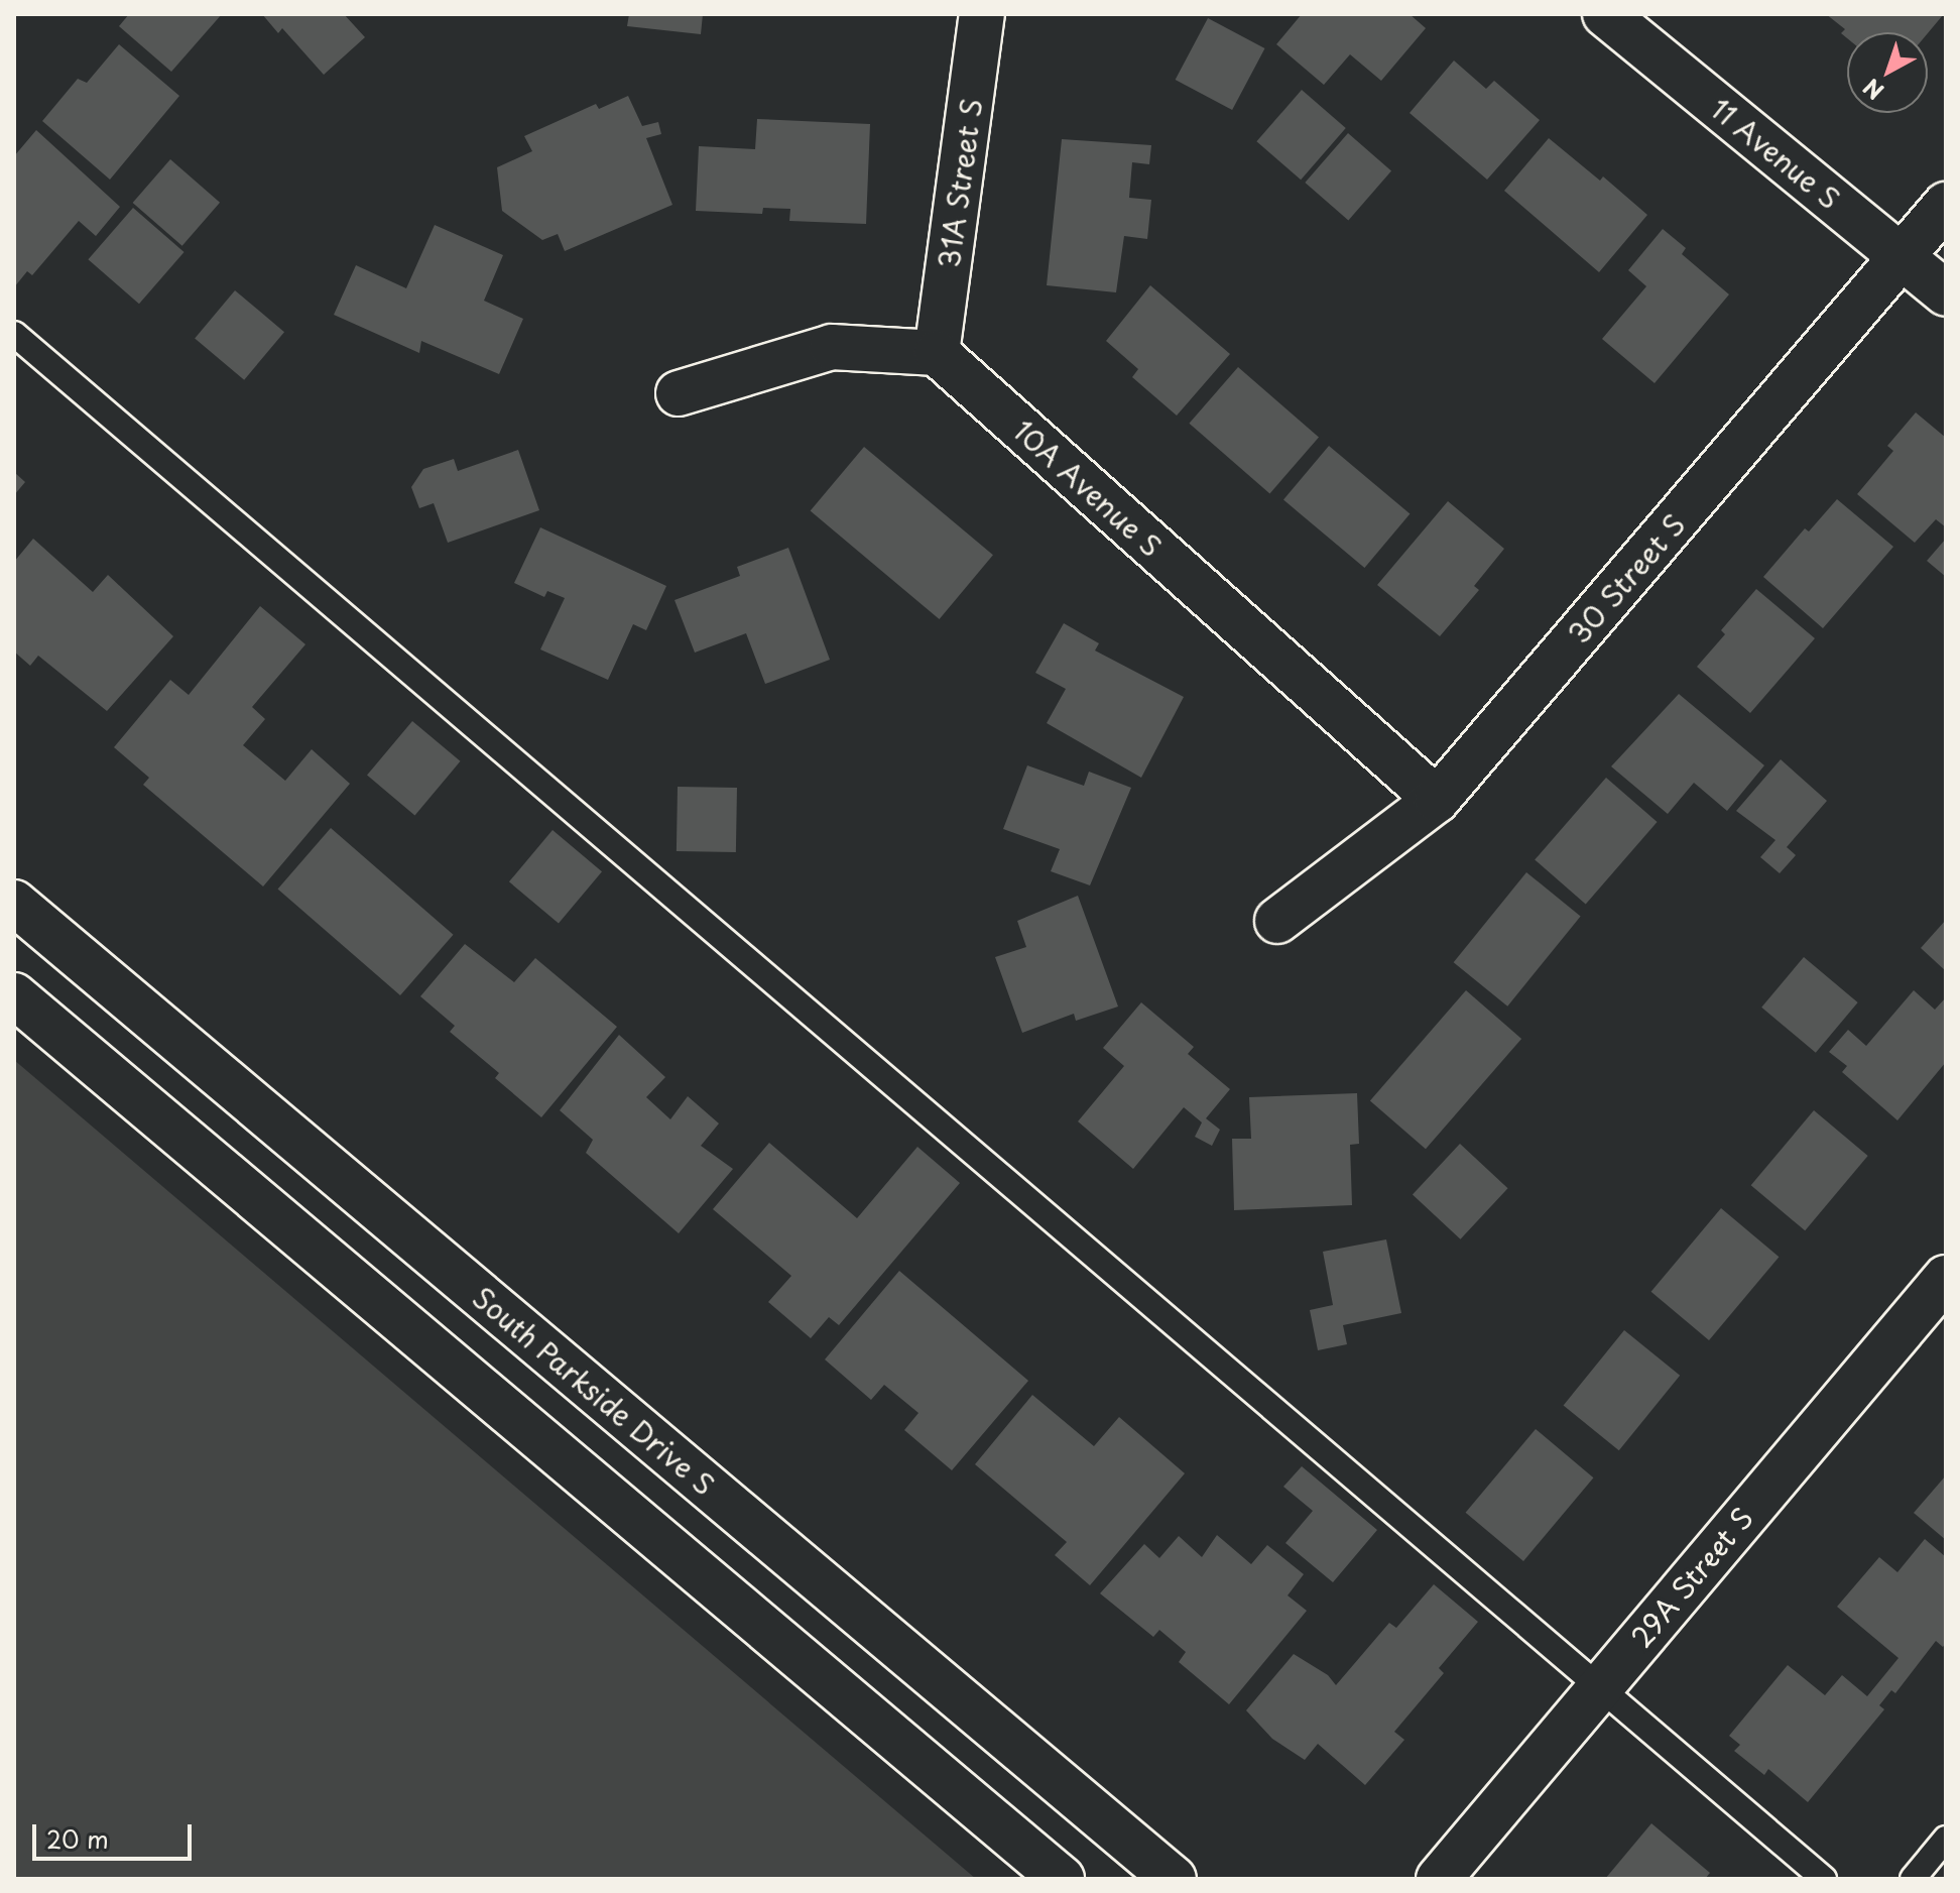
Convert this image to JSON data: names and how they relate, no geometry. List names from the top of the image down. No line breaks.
{"streets":{"street":["11 Avenue S","31A Street S","10A Avenue S","30 Street S","South Parkside Drive S","29A Street S"]},"crossings":[["11 Avenue S","30 Street S"],["31A Street S","10A Avenue S"],["10A Avenue S","30 Street S"]],"scale_bar":"20 m","north":"bottom left"}
